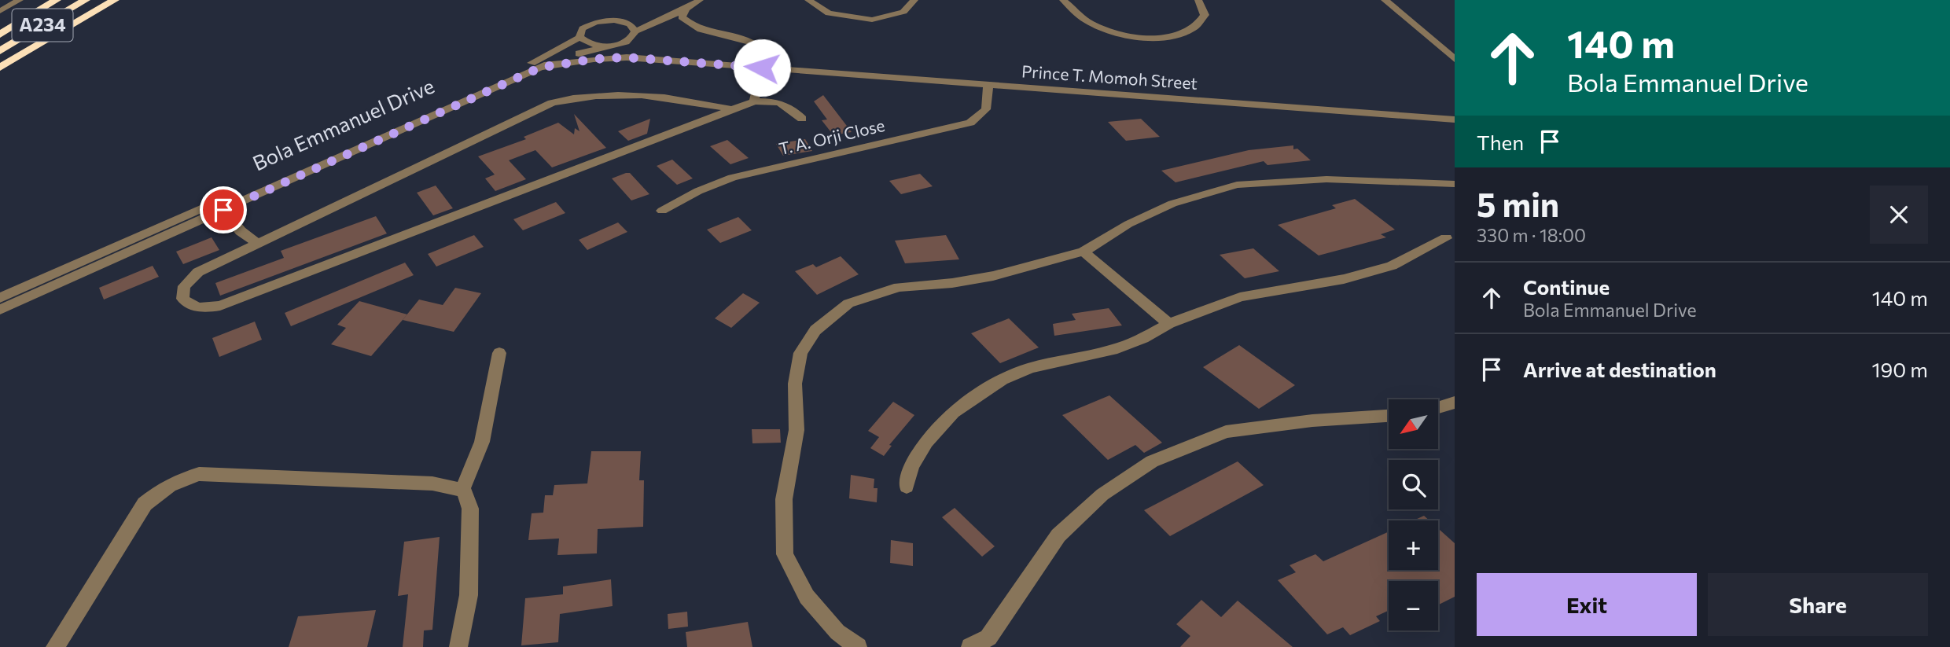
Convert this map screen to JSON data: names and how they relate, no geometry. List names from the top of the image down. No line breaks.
{"streets":{"highway":["A234"],"street":["Prince T. Momoh Street","Bola Emmanuel Drive","T. A. Orji Close"]},"crossings":[["Prince T. Momoh Street","Bola Emmanuel Drive"],["Prince T. Momoh Street","T. A. Orji Close"]],"north":"bottom left","page":{"turn":["140 m","Bola Emmanuel Drive"],"then":"Then","heading":["5 min","330 m · 18:00"],"list":[{"name":"Continue","note":"Bola Emmanuel Drive","value":"140 m"},{"name":"Arrive at destination","value":"190 m"}],"map_buttons":["+","−"],"buttons":["Exit","Share"]}}
